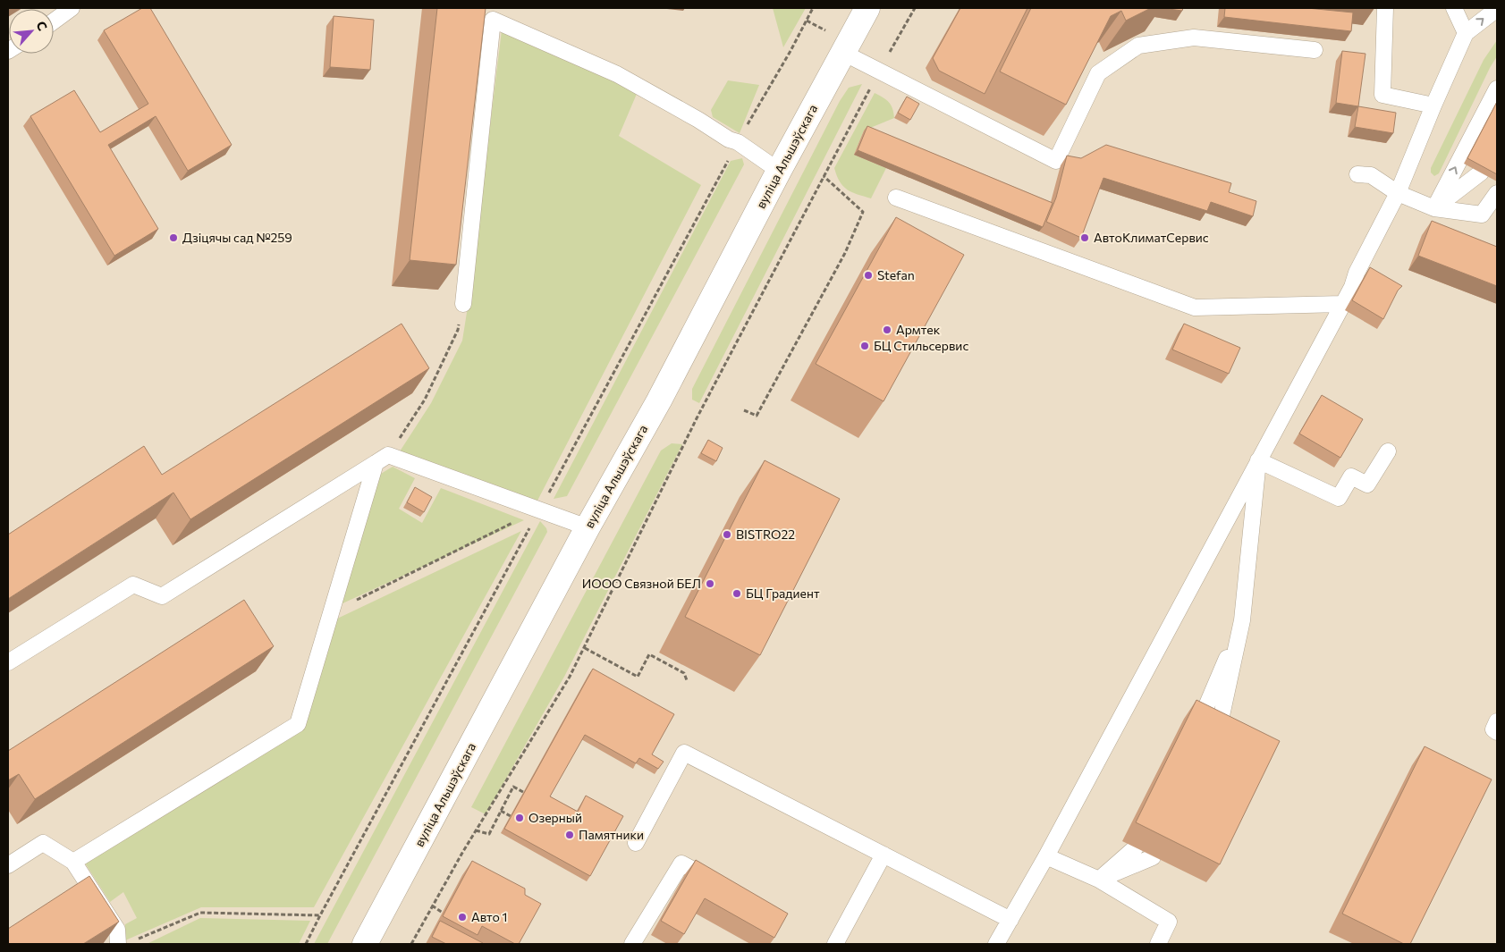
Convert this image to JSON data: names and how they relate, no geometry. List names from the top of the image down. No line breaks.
{"streets":{"main road":["вуліца Альшэўскага"]},"places":["Дзіцячы сад №259","АвтоКлиматСервис","Stefan","Армтек","БЦ Стильсервис","BISTRO22","ИООО Связной БЕЛ","БЦ Градиент","Озерный","Памятники","Авто 1"],"north":"top right"}
